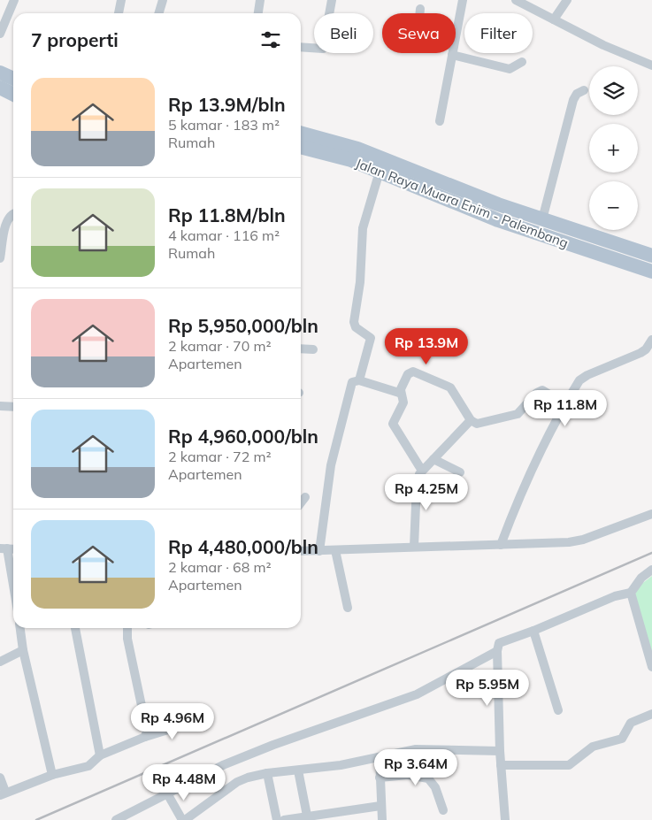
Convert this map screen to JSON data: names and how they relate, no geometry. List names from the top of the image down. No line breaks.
{"streets":{"main road":["Jalan Raya Muara Enim - Palembang"]},"page":{"chip":["Beli","Sewa","Filter"],"heading":"7 properti","map_buttons":["+","−"],"list":[{"name":"Rp 13.9M/bln","note":"5 kamar · 183 m² · Rumah"},{"name":"Rp 11.8M/bln","note":"4 kamar · 116 m² · Rumah"},{"name":"Rp 5,950,000/bln","note":"2 kamar · 70 m² · Apartemen"},{"name":"Rp 4,960,000/bln","note":"2 kamar · 72 m² · Apartemen"},{"name":"Rp 4,480,000/bln","note":"2 kamar · 68 m² · Apartemen"}],"price":["Rp 13.9M","Rp 11.8M","Rp 4.25M","Rp 5.95M","Rp 4.96M","Rp 3.64M","Rp 4.48M"]}}
